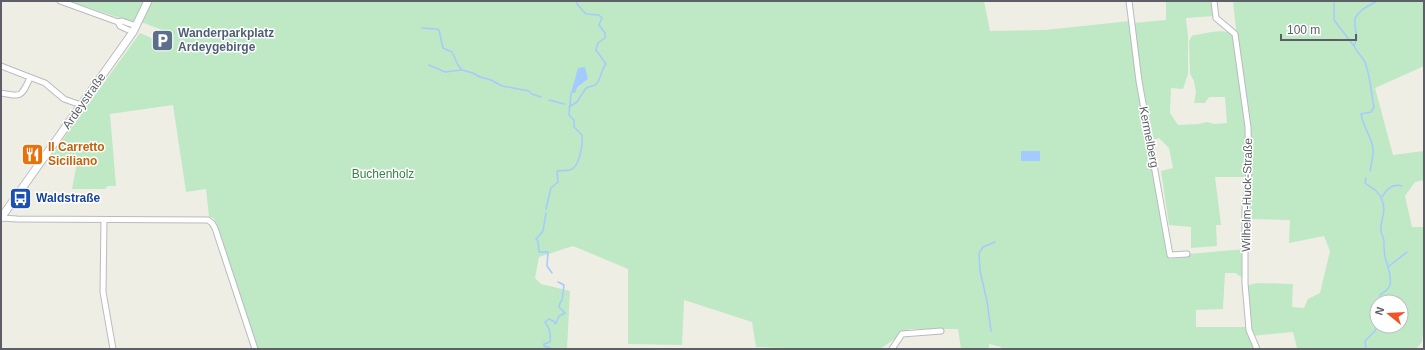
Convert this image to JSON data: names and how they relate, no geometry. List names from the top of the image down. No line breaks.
{"streets":{"main road":["Ardeystraße"],"street":["Kermelberg","Wilhelm-Huck-Straße"]},"parks":["Buchenholz"],"places":{"parking":["Wanderparkplatz Ardeygebirge"],"restaurant":["Il Carretto Siciliano"],"bus stop":["Waldstraße"]},"scale_bar":"100 m","north":"left"}
